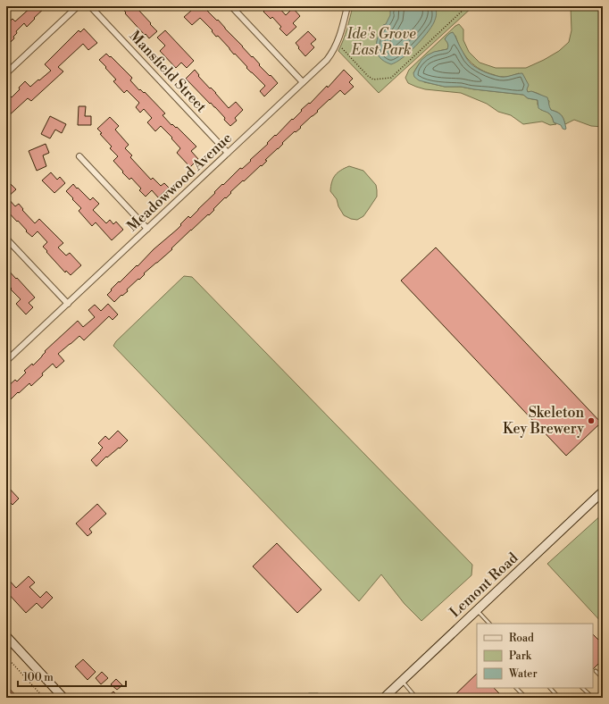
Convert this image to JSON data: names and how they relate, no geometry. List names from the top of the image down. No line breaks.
{"streets":{"main road":["Lemont Road"],"street":["Mansfield Street","Meadowwood Avenue"]},"crossings":[["Mansfield Street","Meadowwood Avenue"]],"parks":["Ide's Grove East Park"],"places":["Skeleton Key Brewery"],"legend":["Road","Park","Water"],"scale_bar":"100 m"}
